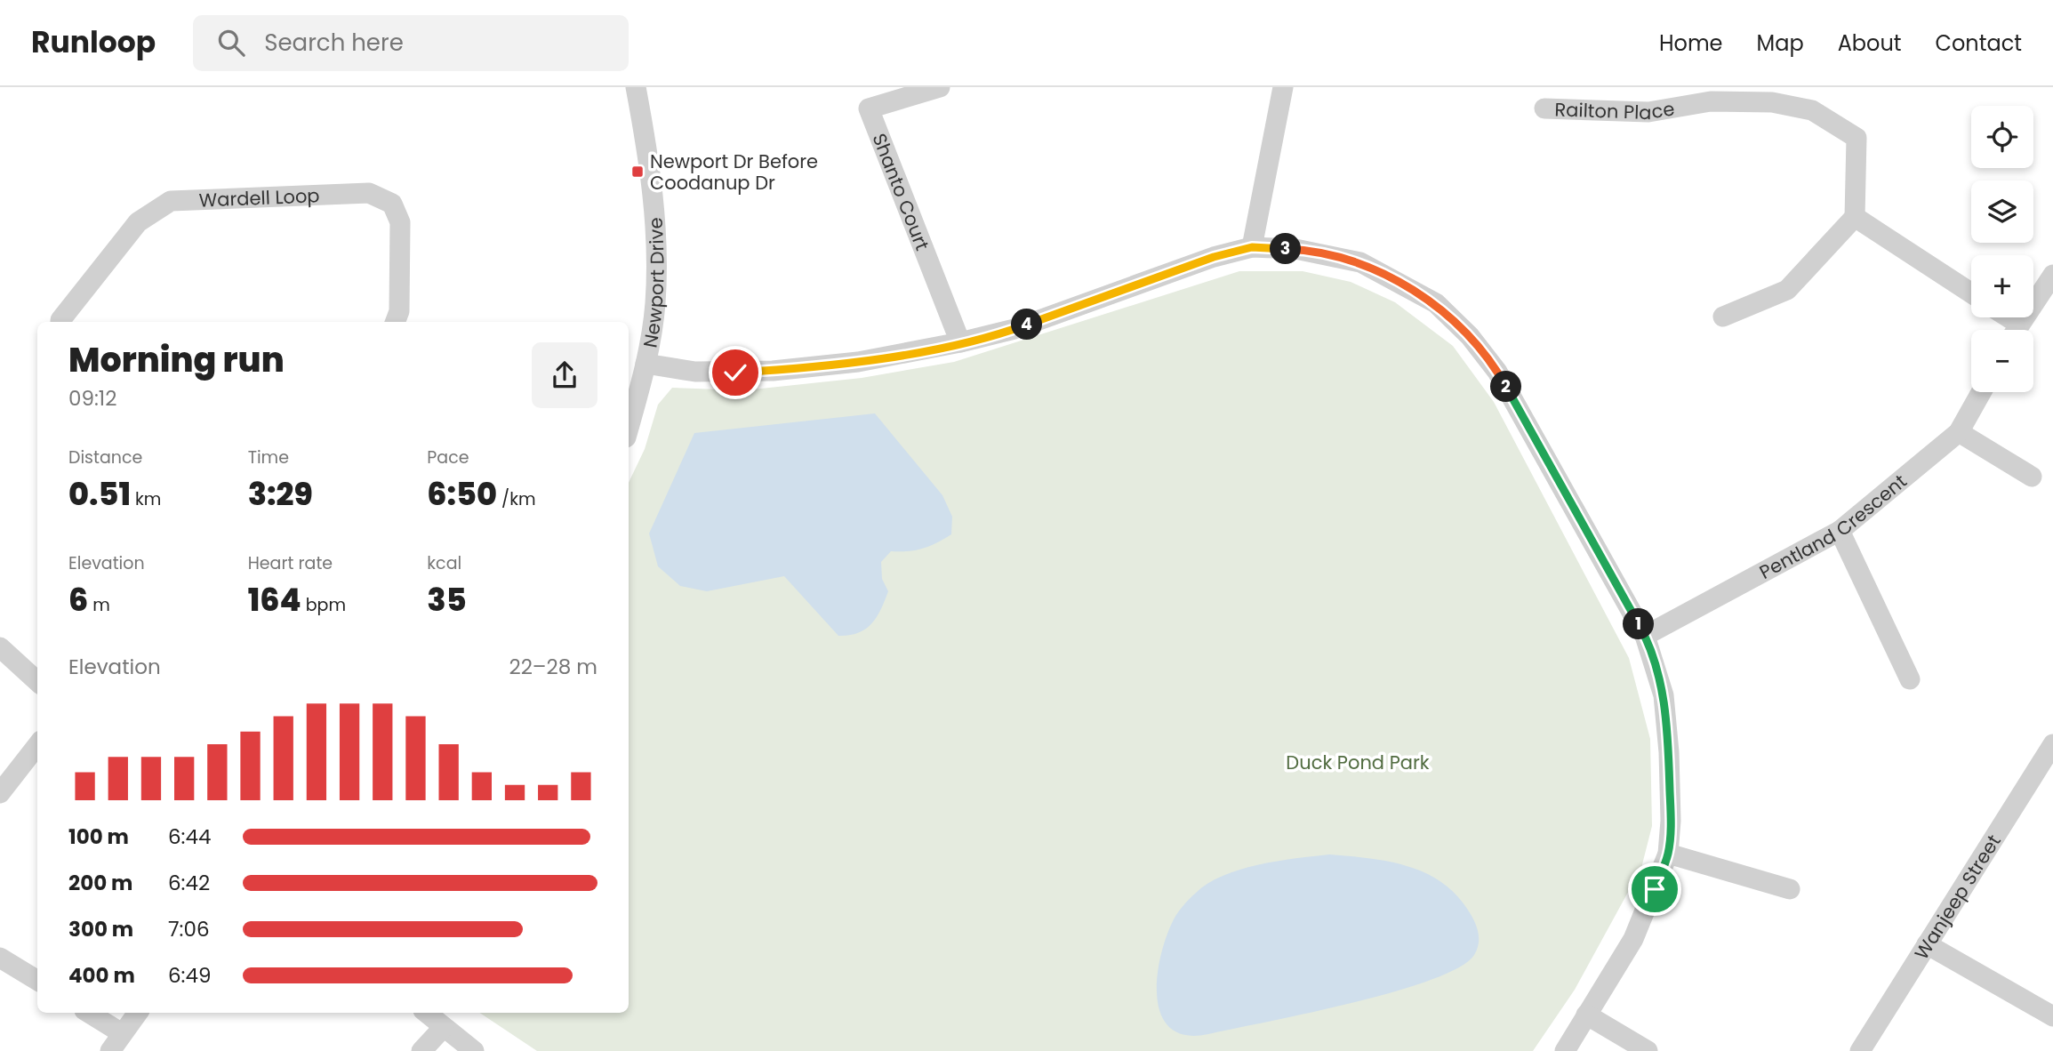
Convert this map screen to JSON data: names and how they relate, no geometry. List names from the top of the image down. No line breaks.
{"streets":{"street":["Railton Place","Shanto Court","Wardell Loop","Newport Drive","Pentland Crescent","Wanjeep Street"]},"parks":["Duck Pond Park"],"places":{"transit":["Newport Dr Before Coodanup Dr"]},"page":{"header":"Runloop","search":"Search here","nav":["Home","Map","About","Contact"],"map_buttons":["+","−"],"pins":["3","4","2","1"],"heading":["Morning run","09:12"],"stats":[["Distance","0.51 km"],["Time","3:29"],["Pace","6:50 /km"],["Elevation","6 m"],["Heart rate","164 bpm"],["kcal","35"]],"chart":["Elevation","22–28 m"],"list":[{"name":"100 m","note":"6:44"},{"name":"200 m","note":"6:42"},{"name":"300 m","note":"7:06"},{"name":"400 m","note":"6:49"}]}}
